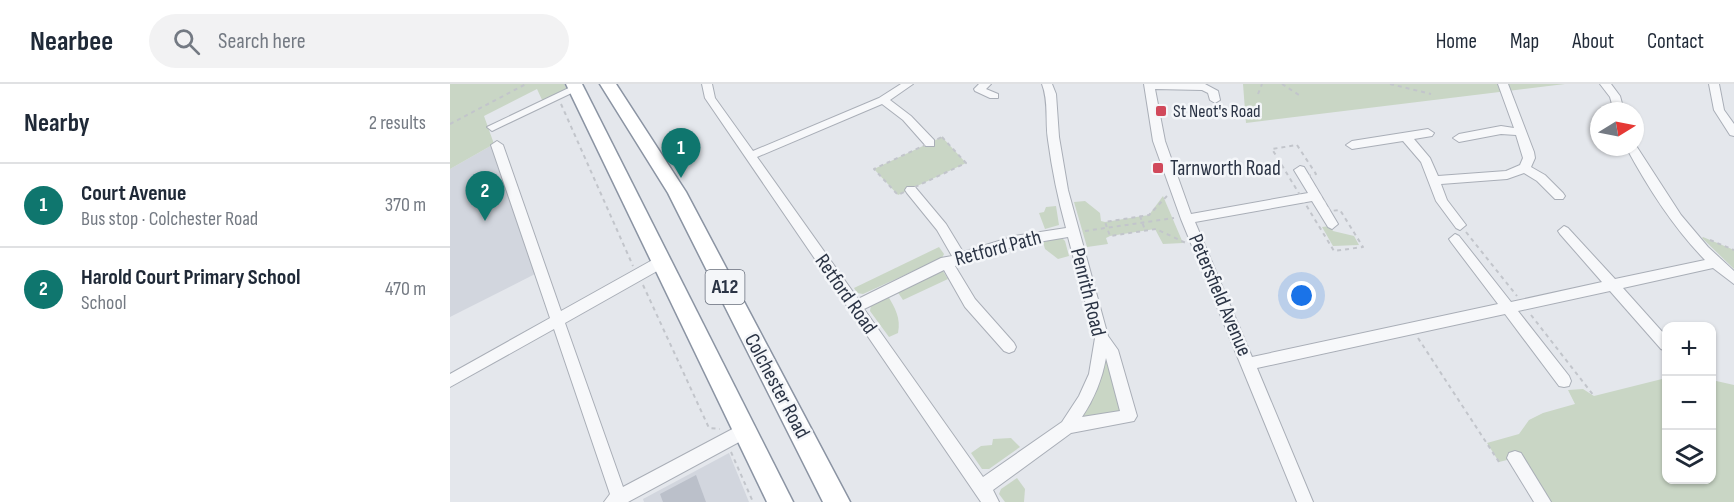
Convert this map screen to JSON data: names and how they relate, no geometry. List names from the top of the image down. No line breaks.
{"streets":{"highway":["A12","Colchester Road"],"street":["Retford Path","Penrith Road","Retford Road","Petersfield Avenue"]},"crossings":[["Retford Path","Penrith Road"],["Retford Path","Retford Road"],["Penrith Road","Retford Road"]],"places":{"transit":["St Neot's Road","Tarnworth Road"]},"north":"right","page":{"header":"Nearbee","search":"Search here","nav":["Home","Map","About","Contact"],"heading":["Nearby","2 results"],"pins":["1","2"],"list":[{"mark":"1","name":"Court Avenue","note":"Bus stop · Colchester Road","value":"370 m"},{"mark":"2","name":"Harold Court Primary School","note":"School","value":"470 m"}],"map_buttons":["+","−"]}}
